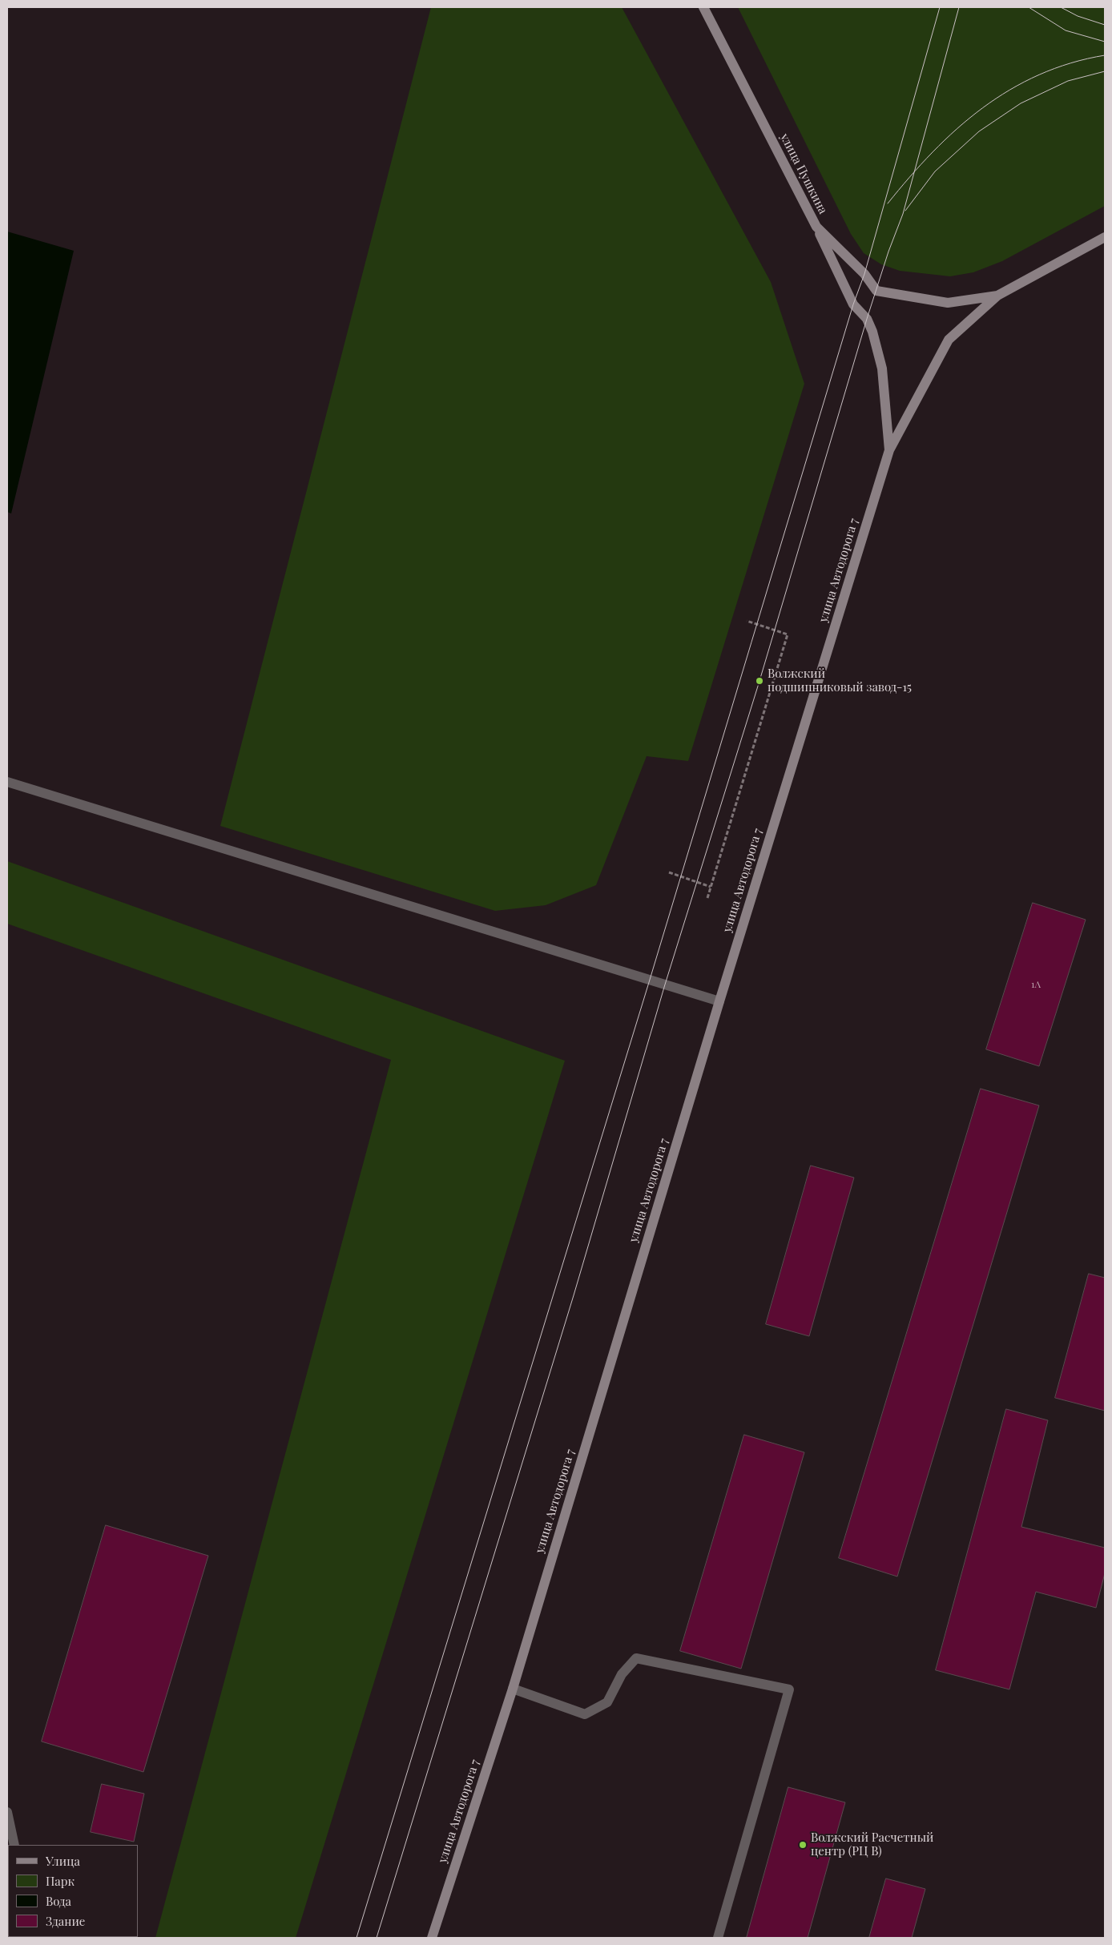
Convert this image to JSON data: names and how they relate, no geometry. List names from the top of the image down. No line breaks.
{"streets":{"street":["улица Пушкина","улица Автодорога 7"]},"crossings":[["улица Пушкина","улица Автодорога 7"]],"places":["Волжский подшипниковый завод-15","Волжский Расчетный центр (РЦ В)"],"house_numbers":["1А"],"legend":["Улица","Парк","Вода","Здание"]}
